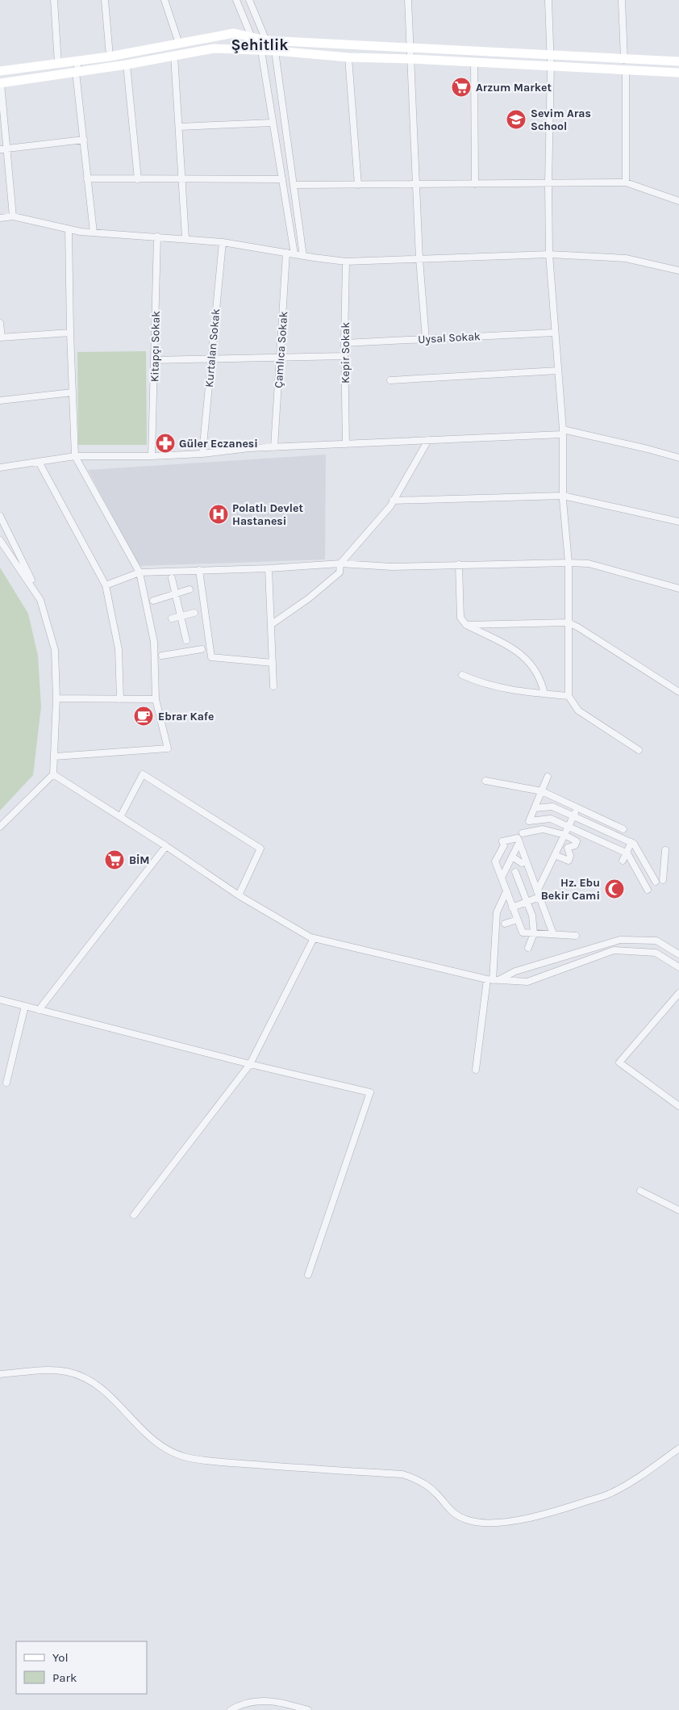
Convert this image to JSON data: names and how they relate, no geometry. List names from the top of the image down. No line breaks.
{"streets":{"street":["Uysal Sokak","Kitapçı Sokak","Kurtalan Sokak","Çamlıca Sokak","Kepir Sokak"]},"crossings":[["Uysal Sokak","Kepir Sokak"]],"districts":["Şehitlik"],"places":{"supermarket":["Arzum Market","BİM"],"school or university":["Sevim Aras School"],"pharmacy":["Güler Eczanesi"],"hospital":["Polatlı Devlet Hastanesi"],"cafe":["Ebrar Kafe"],"mosque":["Hz. Ebu Bekir Cami"]},"legend":["Yol","Park"]}
